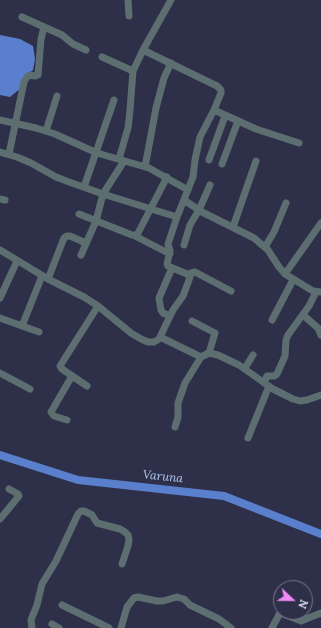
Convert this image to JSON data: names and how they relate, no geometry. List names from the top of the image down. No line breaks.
{"water":["Varuna"],"north":"right"}
